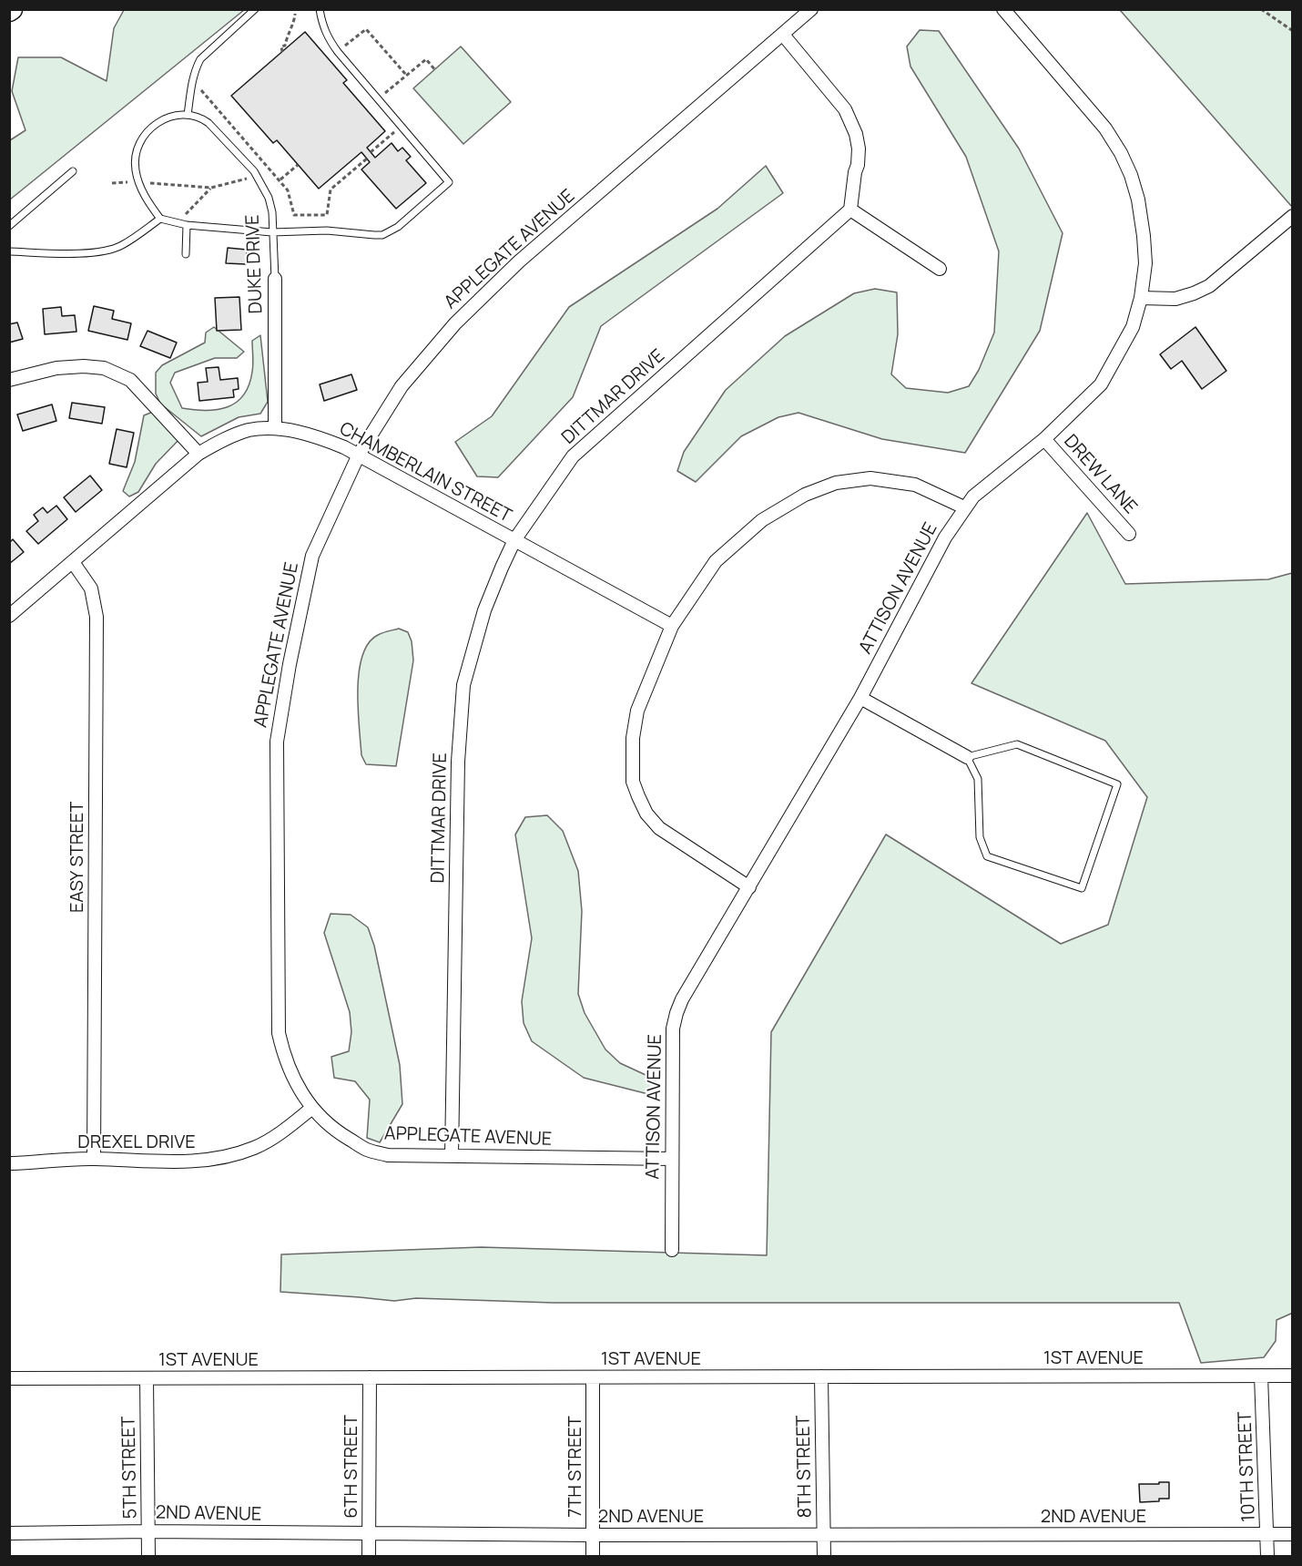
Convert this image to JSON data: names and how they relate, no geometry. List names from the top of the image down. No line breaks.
{"streets":{"street":["APPLEGATE AVENUE","DUKE DRIVE","DITTMAR DRIVE","CHAMBERLAIN STREET","DREW LANE","ATTISON AVENUE","EASY STREET","DREXEL DRIVE","1ST AVENUE","6TH STREET","7TH STREET","8TH STREET","10TH STREET","5TH STREET","2ND AVENUE"]},"crossings":[["APPLEGATE AVENUE","DITTMAR DRIVE"],["APPLEGATE AVENUE","CHAMBERLAIN STREET"],["APPLEGATE AVENUE","ATTISON AVENUE"],["APPLEGATE AVENUE","DREXEL DRIVE"],["DUKE DRIVE","CHAMBERLAIN STREET"],["DITTMAR DRIVE","CHAMBERLAIN STREET"],["CHAMBERLAIN STREET","EASY STREET"],["DREW LANE","ATTISON AVENUE"],["EASY STREET","DREXEL DRIVE"],["1ST AVENUE","6TH STREET"],["1ST AVENUE","7TH STREET"],["1ST AVENUE","8TH STREET"],["1ST AVENUE","10TH STREET"],["1ST AVENUE","5TH STREET"],["6TH STREET","2ND AVENUE"],["7TH STREET","2ND AVENUE"],["8TH STREET","2ND AVENUE"],["10TH STREET","2ND AVENUE"],["5TH STREET","2ND AVENUE"]]}
